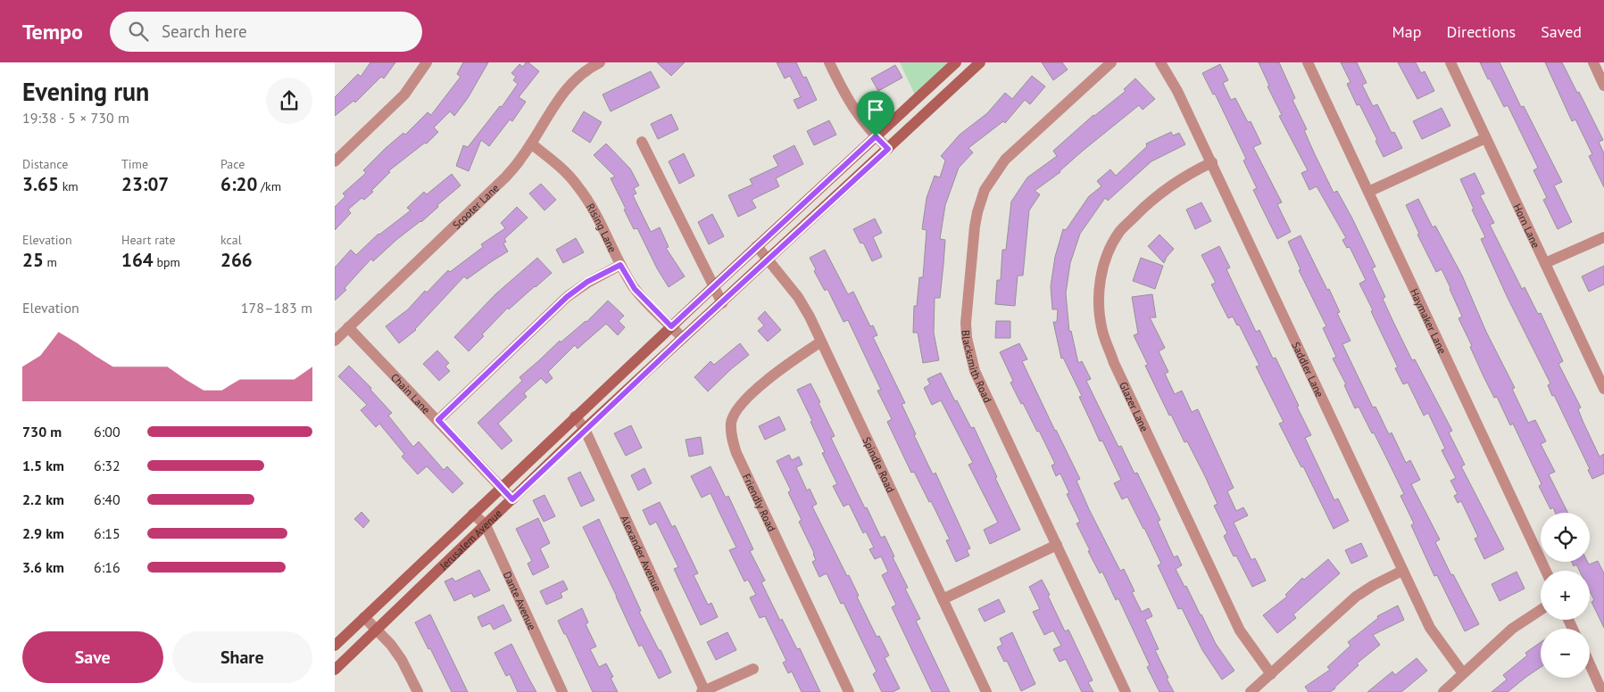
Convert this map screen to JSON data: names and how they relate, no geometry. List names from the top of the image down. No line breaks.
{"streets":{"main road":["Jerusalem Avenue"],"street":["Scooter Lane","Horn Lane","Rising Lane","Haymaker Lane","Blacksmith Road","Saddler Lane","Chain Lane","Glazer Lane","Spindle Road","Friendly Road","Alexander Avenue","Dante Avenue"]},"crossings":[["Scooter Lane","Rising Lane"],["Scooter Lane","Chain Lane"],["Rising Lane","Jerusalem Avenue"],["Saddler Lane","Glazer Lane"],["Chain Lane","Jerusalem Avenue"],["Spindle Road","Friendly Road"],["Spindle Road","Jerusalem Avenue"],["Jerusalem Avenue","Alexander Avenue"],["Jerusalem Avenue","Dante Avenue"]],"page":{"header":"Tempo","search":"Search here","nav":["Map","Directions","Saved"],"heading":["Evening run","19:38 · 5 × 730 m"],"stats":[["Distance","3.65 km"],["Time","23:07"],["Pace","6:20 /km"],["Elevation","25 m"],["Heart rate","164 bpm"],["kcal","266"]],"chart":["Elevation","178–183 m"],"list":[{"name":"730 m","note":"6:00"},{"name":"1.5 km","note":"6:32"},{"name":"2.2 km","note":"6:40"},{"name":"2.9 km","note":"6:15"},{"name":"3.6 km","note":"6:16"}],"map_buttons":["+","−"],"buttons":["Save","Share"]}}
